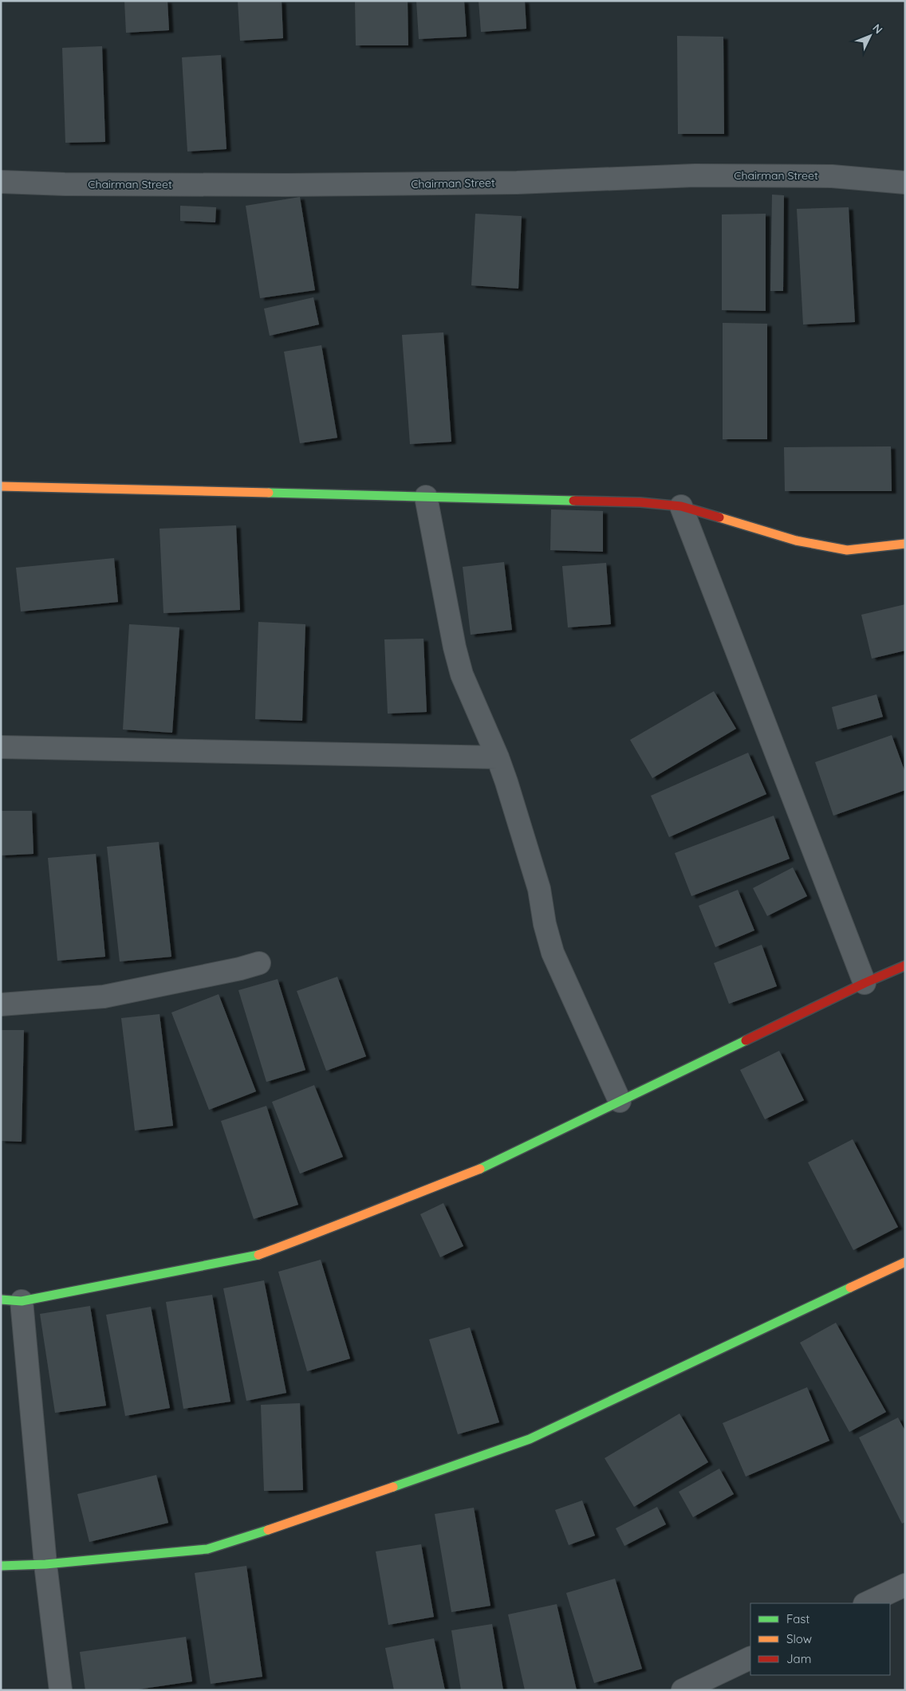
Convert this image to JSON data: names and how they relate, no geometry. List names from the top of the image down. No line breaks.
{"streets":{"street":["Chairman Street"]},"legend":["Fast","Slow","Jam"],"north":"top right"}
